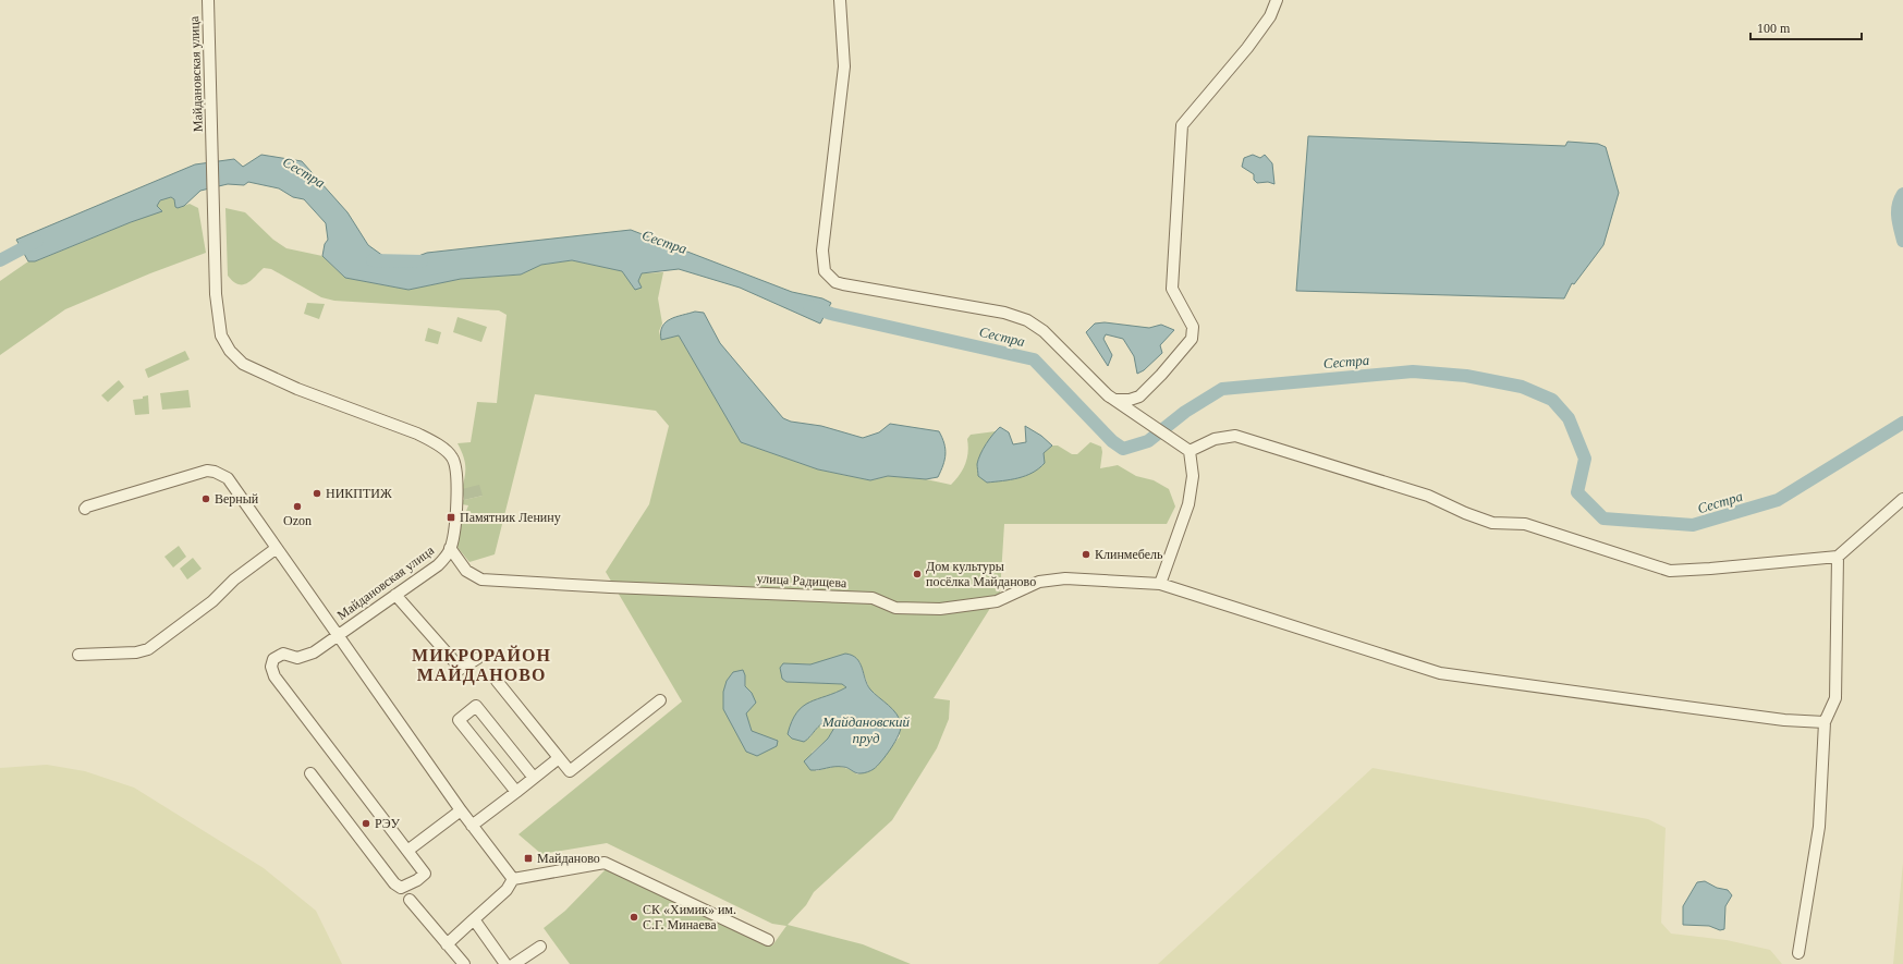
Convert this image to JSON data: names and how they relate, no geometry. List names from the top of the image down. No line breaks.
{"streets":{"street":["Майдановская улица","улица Радищева"]},"crossings":[["Майдановская улица","улица Радищева"]],"districts":["МИКРОРАЙОН МАЙДАНОВО"],"water":["Сестра","Майдановский пруд"],"places":{"other":["НИКПТИЖ","Верный","Ozon","Клинмебель","Дом культуры посёлка Майданово","РЭУ","СК «Химик» им. С.Г. Минаева"],"transit":["Памятник Ленину","Майданово"]},"scale_bar":"100 m"}
